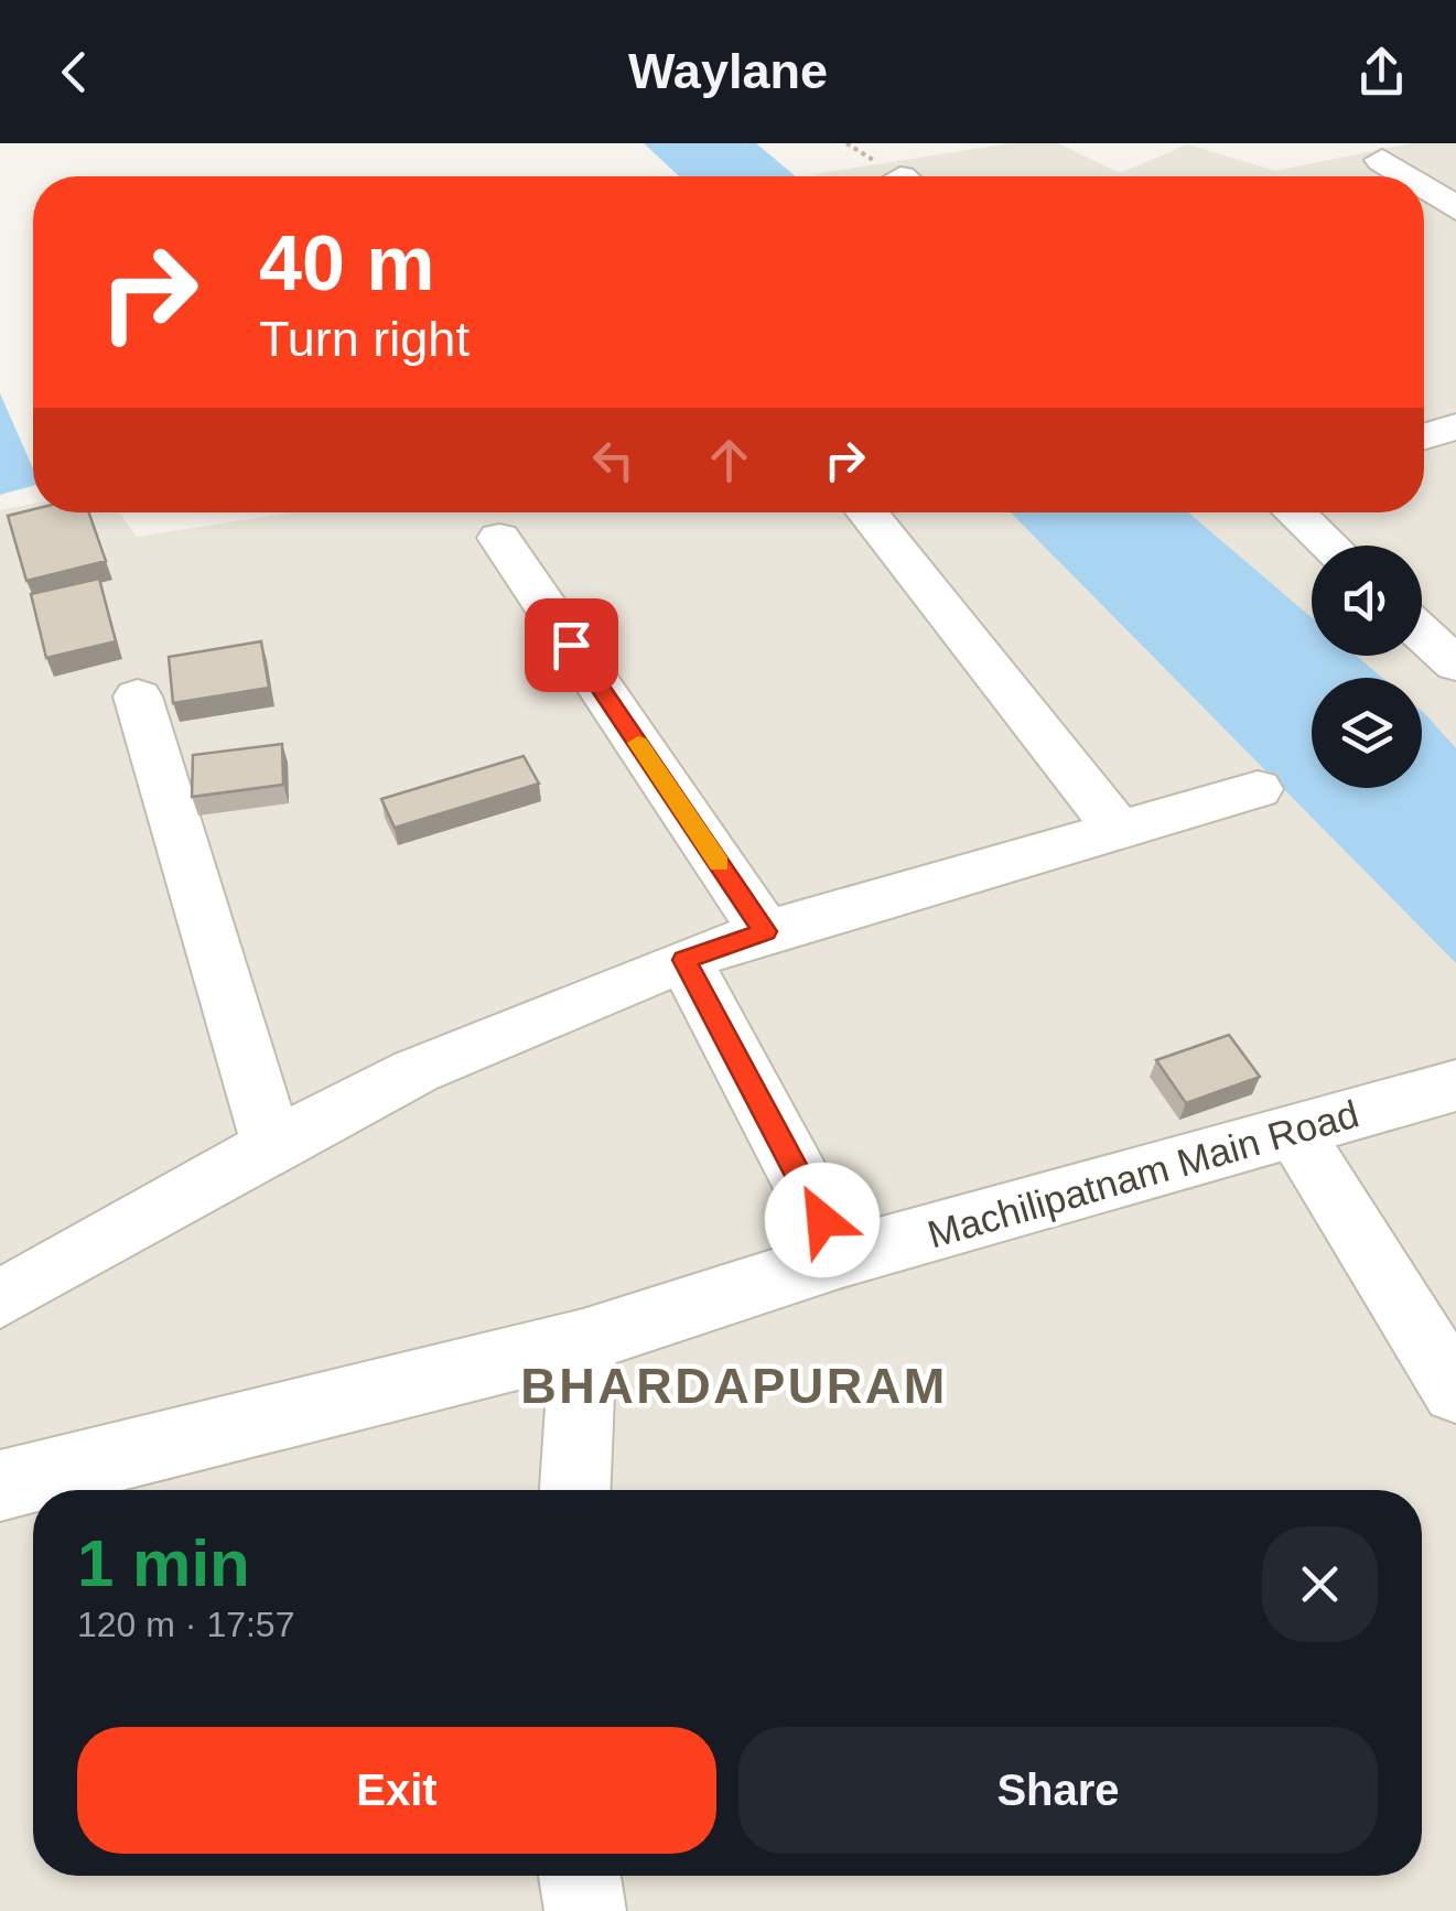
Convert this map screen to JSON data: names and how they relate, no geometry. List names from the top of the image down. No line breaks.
{"streets":{"street":["Machilipatnam Main Road"]},"districts":["BHARDAPURAM"],"page":{"header":"Waylane","turn":["40 m","Turn right"],"heading":["1 min","120 m · 17:57"],"buttons":["Exit","Share"]}}
